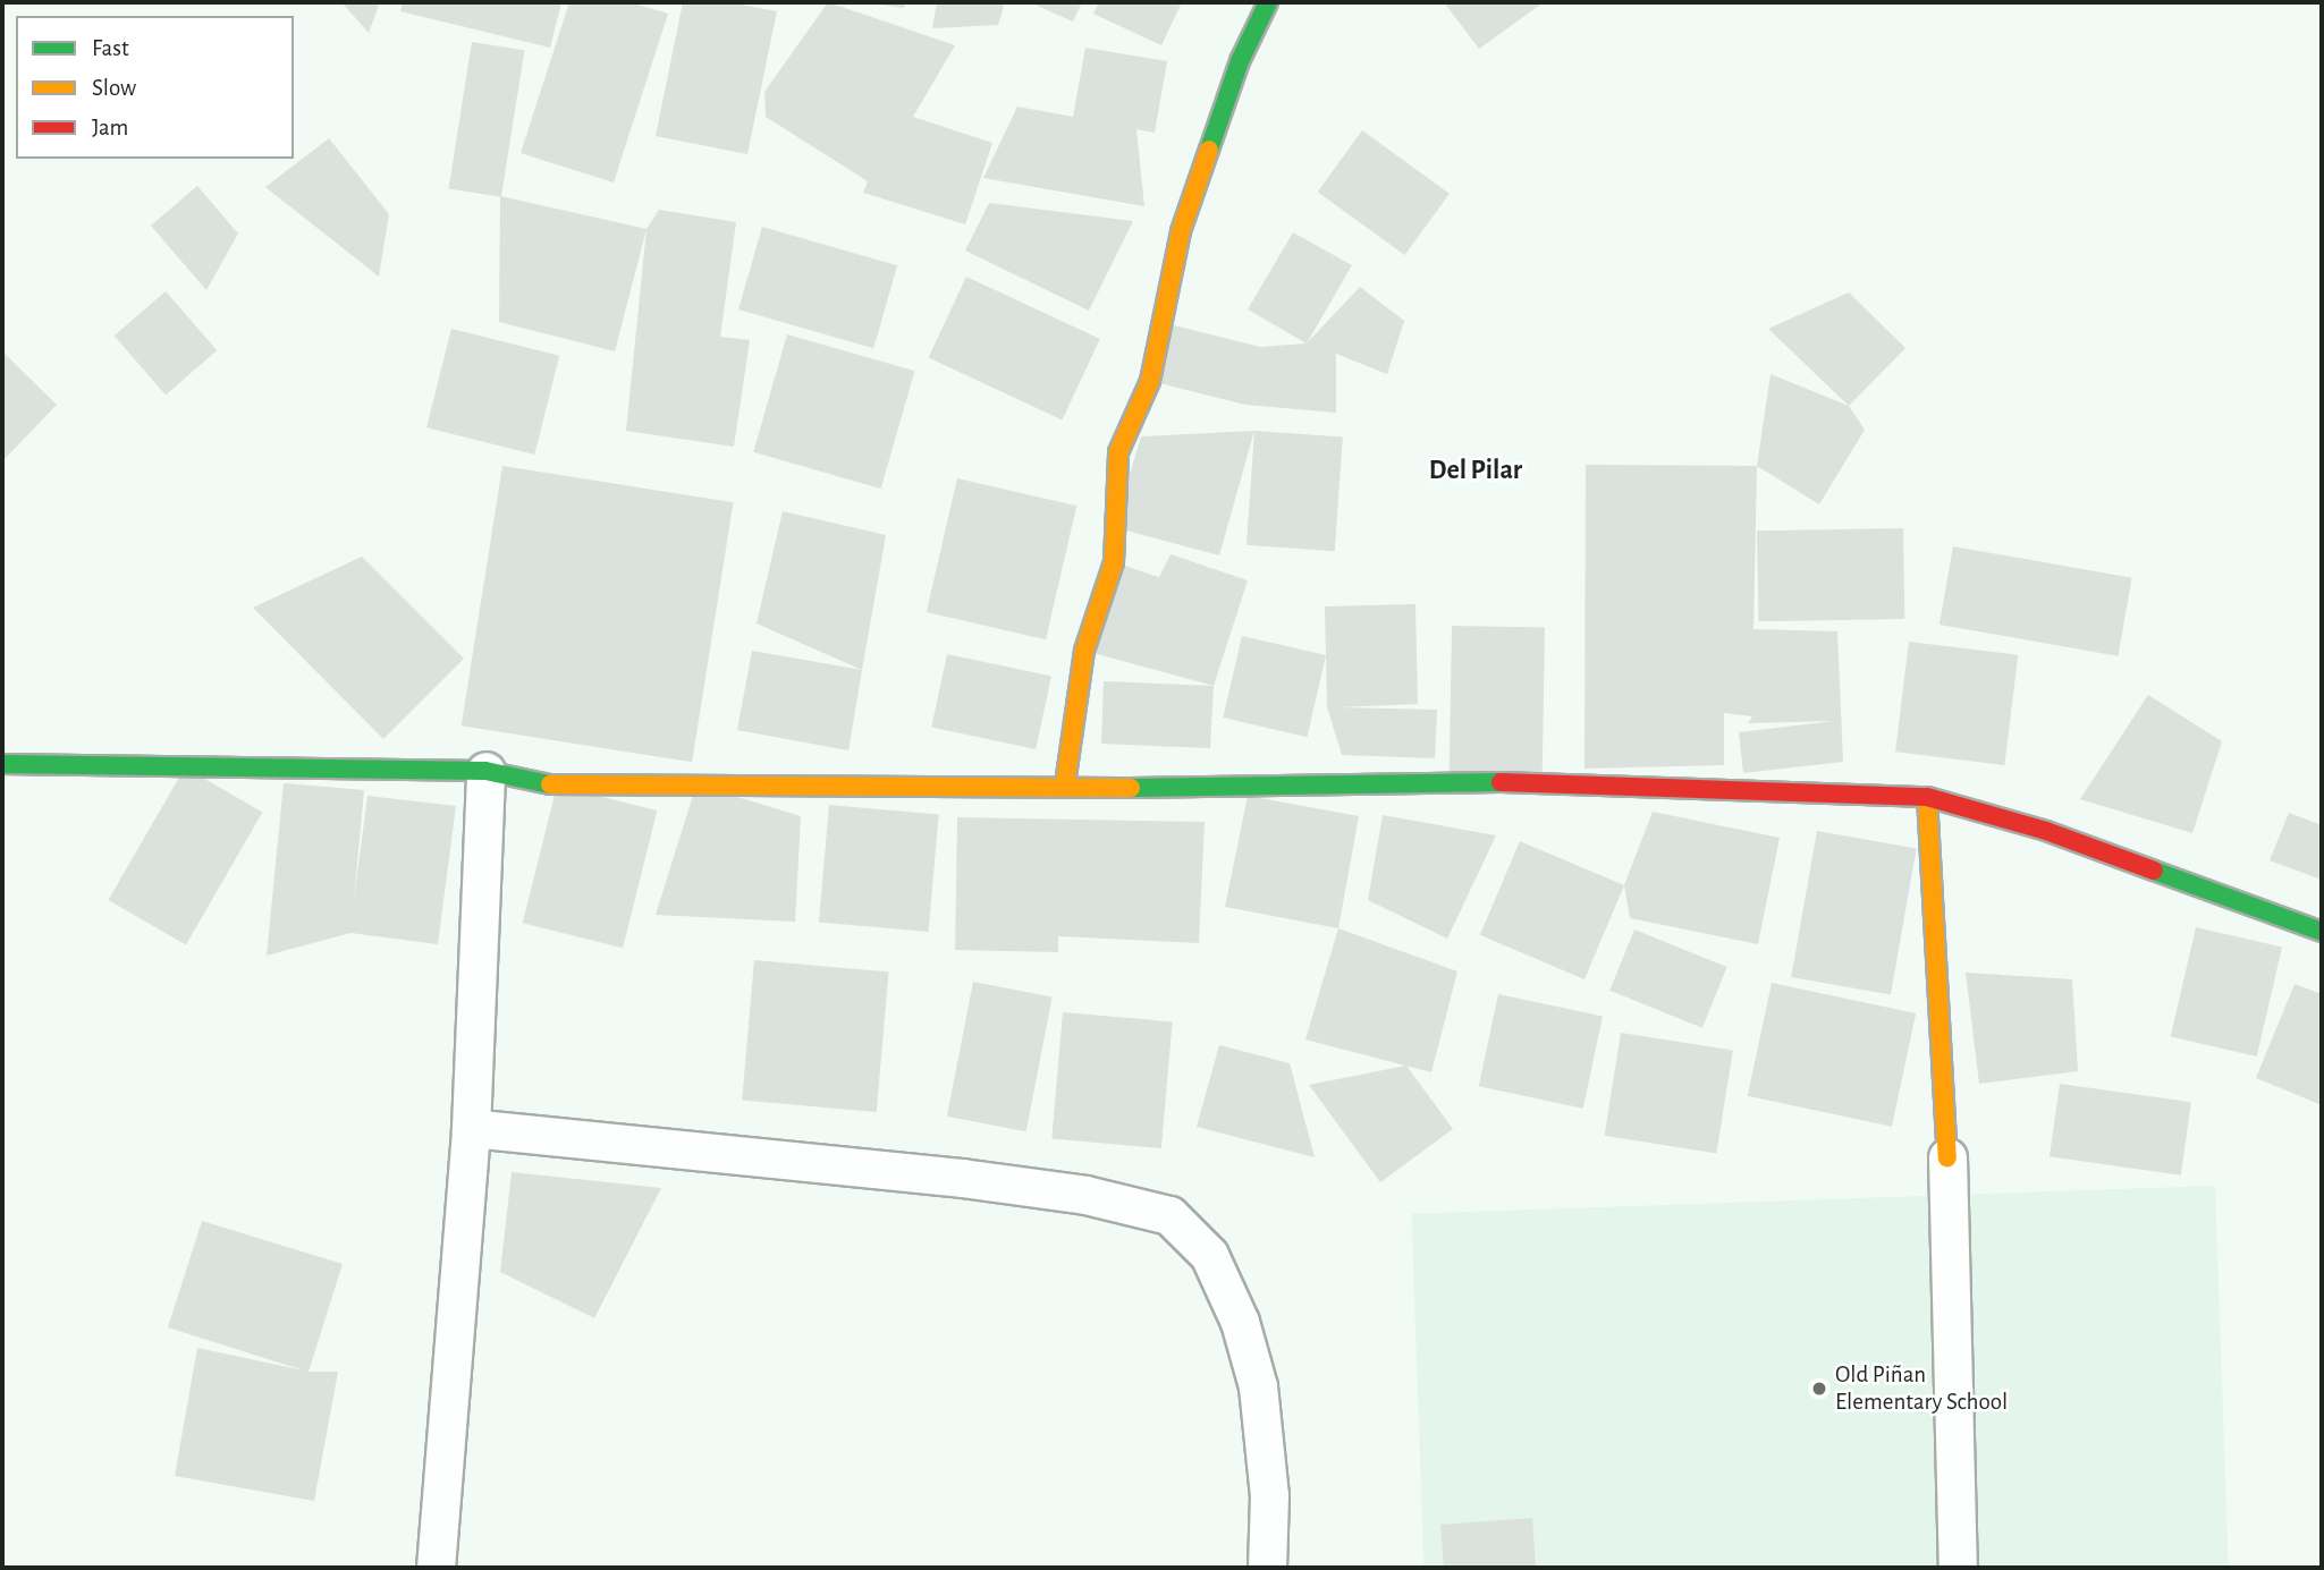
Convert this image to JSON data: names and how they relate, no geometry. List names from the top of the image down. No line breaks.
{"districts":["Del Pilar"],"places":["Old Piñan Elementary School"],"legend":["Fast","Slow","Jam"]}
